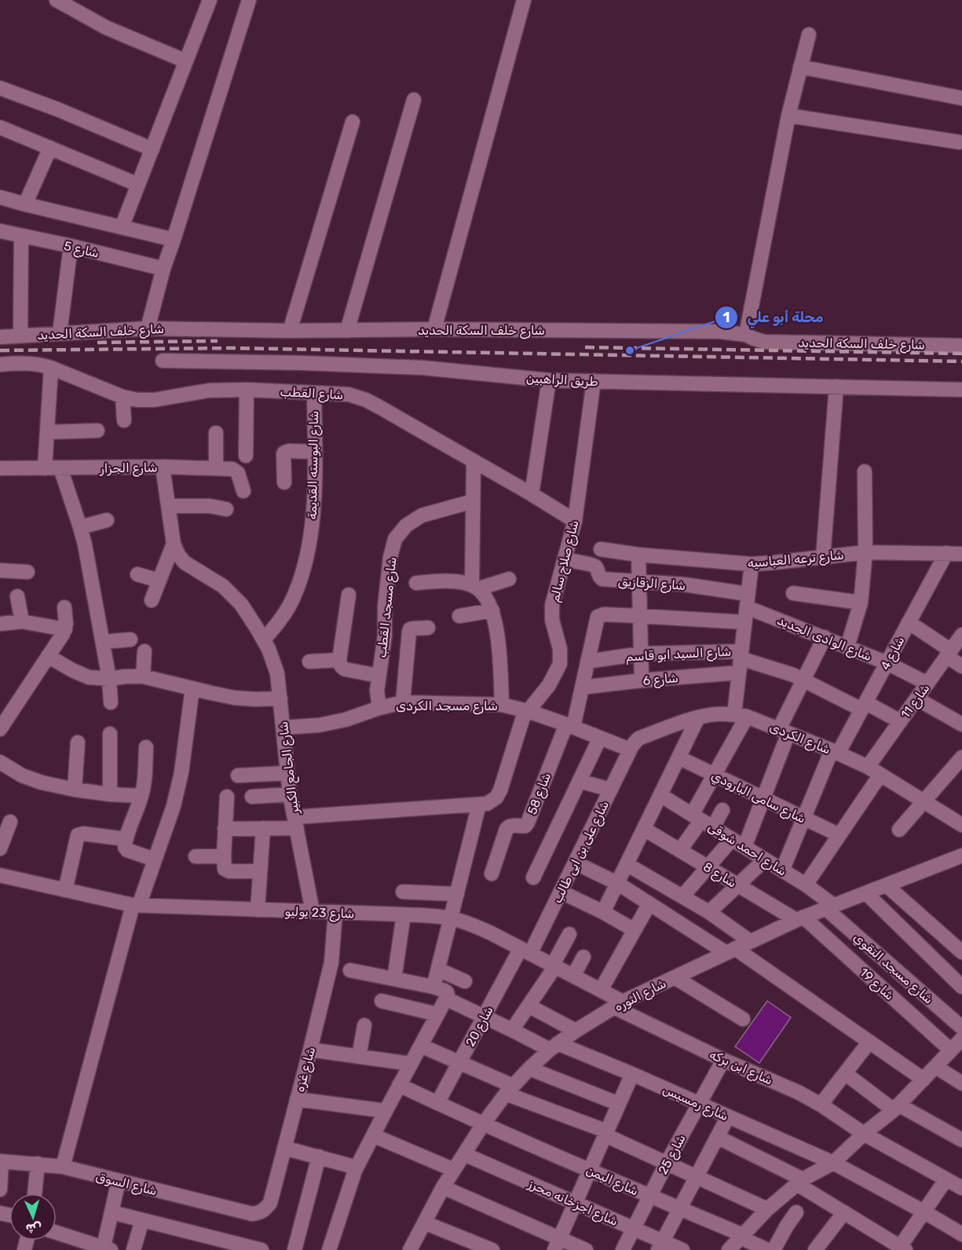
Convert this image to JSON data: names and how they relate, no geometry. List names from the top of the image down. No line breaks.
{"streets":{"street":["شارع 5","شارع خلف السكة الحديد","طريق الراهبين","شارع القطب","شارع البوسته القديمة","شارع الجزار","شارع ترعه العباسيه","شارع صلاح سالم","شارع الزقازيق","شارع مسجد القطب","شارع الوادى الجديد","شارع 4","شارع السيد ابو قاسم","شارع 6","شارع 11","شارع مسجد الكردى","شارع الكردى","شارع الجامع الكبير","شارع 58","شارع سامى البارودي","شارع احمد شوقى","شارع على بن ابى طالب","شارع 8","شارع 23 يوليو","شارع مسجد التقوي","شارع 19","شارع الثوره","شارع 20","شارع ابن بركه","شارع غزه","شارع رمسيس","شارع 25","شارع اليمن","شارع السوق","شارع اجزخانه محرز"]},"crossings":[["طريق الراهبين","شارع صلاح سالم"],["شارع القطب","شارع البوسته القديمة"],["شارع القطب","شارع صلاح سالم"],["شارع البوسته القديمة","شارع الجامع الكبير"],["شارع ترعه العباسيه","شارع 4"],["شارع صلاح سالم","شارع الزقازيق"],["شارع صلاح سالم","شارع مسجد الكردى"],["شارع الزقازيق","شارع الوادى الجديد"],["شارع مسجد القطب","شارع مسجد الكردى"],["شارع الوادى الجديد","شارع 4"],["شارع الوادى الجديد","شارع 11"],["شارع 4","شارع الكردى"],["شارع 4","شارع سامى البارودي"],["شارع 4","شارع احمد شوقى"],["شارع السيد ابو قاسم","شارع 6"],["شارع 11","شارع الكردى"],["شارع مسجد الكردى","شارع الكردى"],["شارع مسجد الكردى","شارع الجامع الكبير"],["شارع مسجد الكردى","شارع 58"],["شارع مسجد الكردى","شارع على بن ابى طالب"],["شارع الكردى","شارع على بن ابى طالب"],["شارع الجامع الكبير","شارع 23 يوليو"],["شارع احمد شوقى","شارع مسجد التقوي"],["شارع احمد شوقى","شارع الثوره"],["شارع على بن ابى طالب","شارع 23 يوليو"],["شارع على بن ابى طالب","شارع 20"],["شارع 8","شارع 19"],["شارع 8","شارع الثوره"],["شارع 23 يوليو","شارع الثوره"],["شارع 23 يوليو","شارع 20"],["شارع 23 يوليو","شارع ابن بركه"],["شارع 23 يوليو","شارع غزه"],["شارع مسجد التقوي","شارع الثوره"],["شارع 19","شارع الثوره"],["شارع الثوره","شارع ابن بركه"],["شارع الثوره","شارع رمسيس"],["شارع الثوره","شارع اليمن"],["شارع الثوره","شارع اجزخانه محرز"],["شارع 20","شارع رمسيس"],["شارع 20","شارع اليمن"],["شارع ابن بركه","شارع 25"],["شارع غزه","شارع السوق"],["شارع رمسيس","شارع 25"],["شارع 25","شارع اليمن"],["شارع 25","شارع اجزخانه محرز"]],"places":["محلة أبو علي"],"north":"bottom"}
